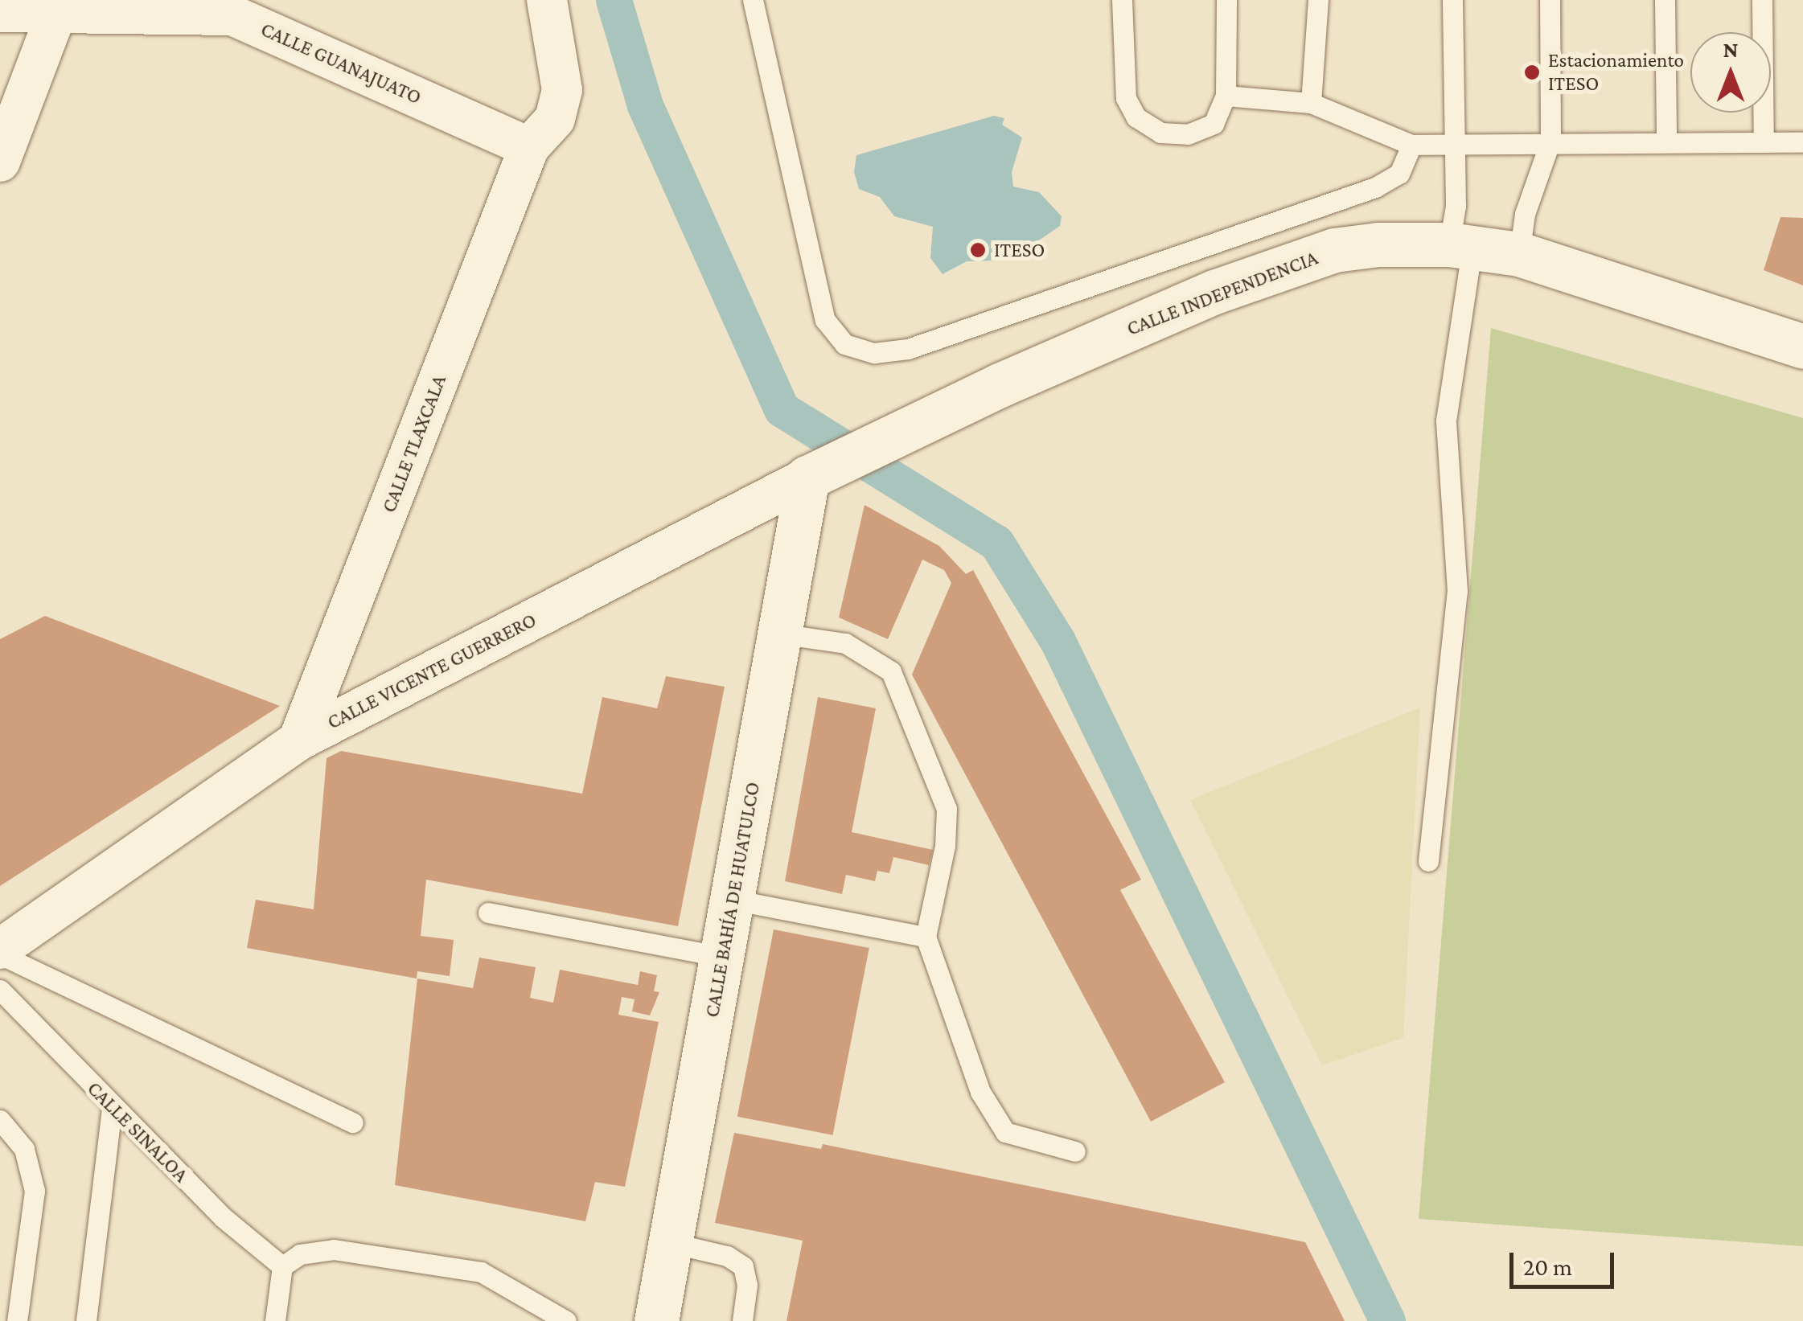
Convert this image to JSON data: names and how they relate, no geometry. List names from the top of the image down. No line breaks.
{"streets":{"street":["CALLE GUANAJUATO","CALLE INDEPENDENCIA","CALLE TLAXCALA","CALLE VICENTE GUERRERO","CALLE BAHÍA DE HUATULCO"],"lane":["CALLE SINALOA"]},"crossings":[["CALLE GUANAJUATO","CALLE TLAXCALA"],["CALLE INDEPENDENCIA","CALLE VICENTE GUERRERO"],["CALLE TLAXCALA","CALLE VICENTE GUERRERO"],["CALLE VICENTE GUERRERO","CALLE BAHÍA DE HUATULCO"]],"places":["Estacionamiento ITESO","ITESO"],"scale_bar":"20 m","north":"top"}
